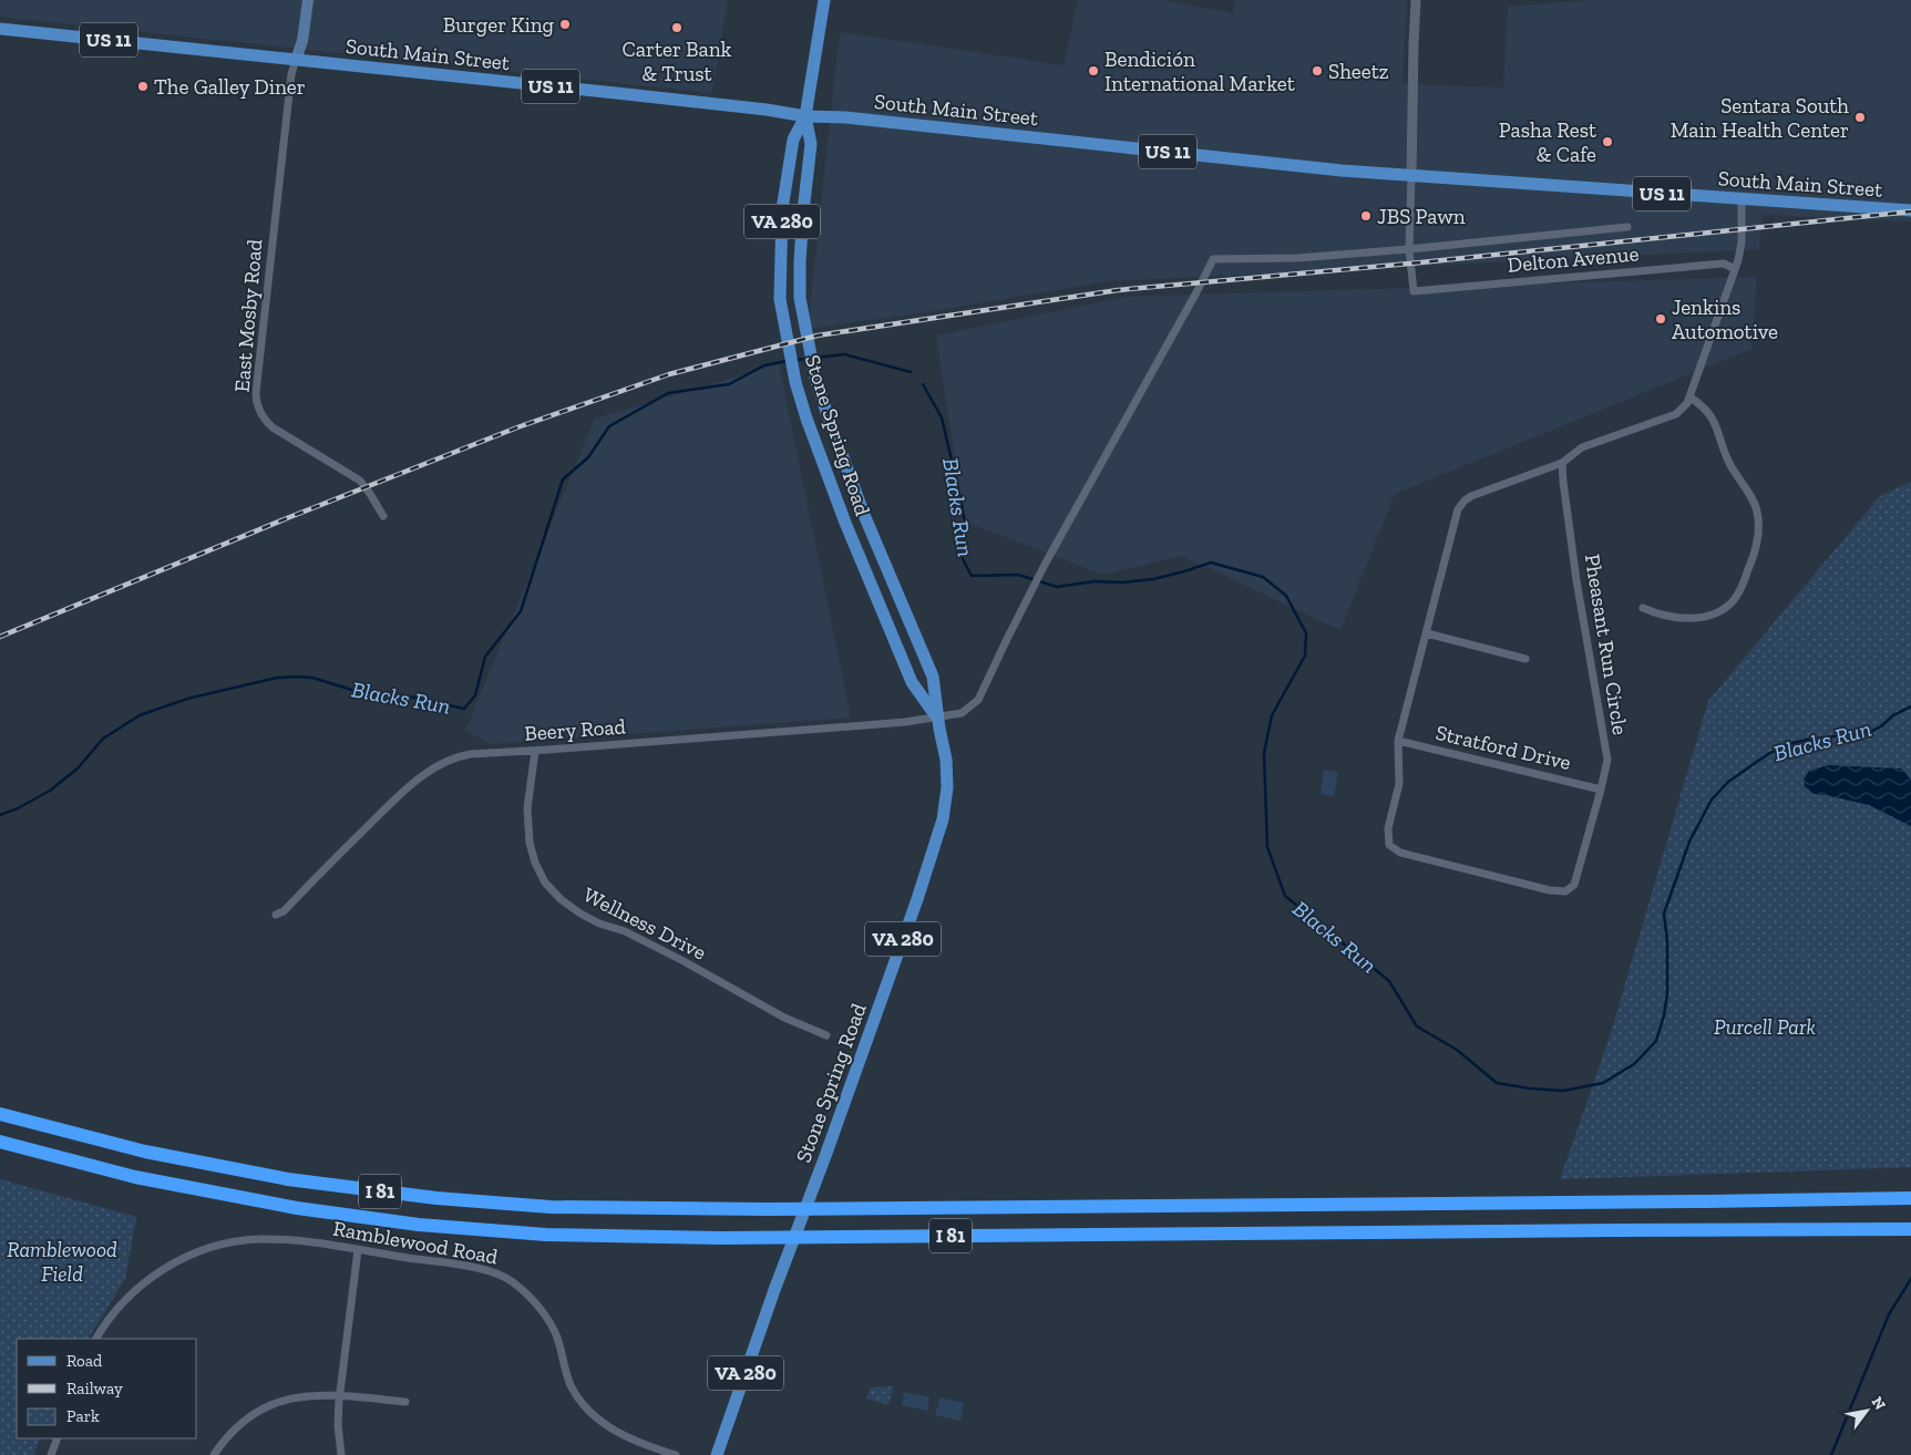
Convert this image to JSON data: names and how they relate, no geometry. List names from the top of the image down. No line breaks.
{"streets":{"highway":["I 81"],"main road":["US 11","South Main Street","VA 280","Stone Spring Road"],"street":["Delton Avenue","East Mosby Road","Pheasant Run Circle","Beery Road","Stratford Drive","Wellness Drive","Ramblewood Road"]},"crossings":[["South Main Street","East Mosby Road"],["South Main Street","Stone Spring Road"],["Stone Spring Road","Beery Road"],["Pheasant Run Circle","Stratford Drive"],["Beery Road","Wellness Drive"]],"water":["Blacks Run"],"parks":["Purcell Park","Ramblewood Field"],"places":["Burger King","Carter Bank & Trust","Bendición International Market","Sheetz","The Galley Diner","Sentara South Main Health Center","Pasha Rest & Cafe","JBS Pawn","Jenkins Automotive"],"legend":["Road","Railway","Park"],"north":"top right"}
